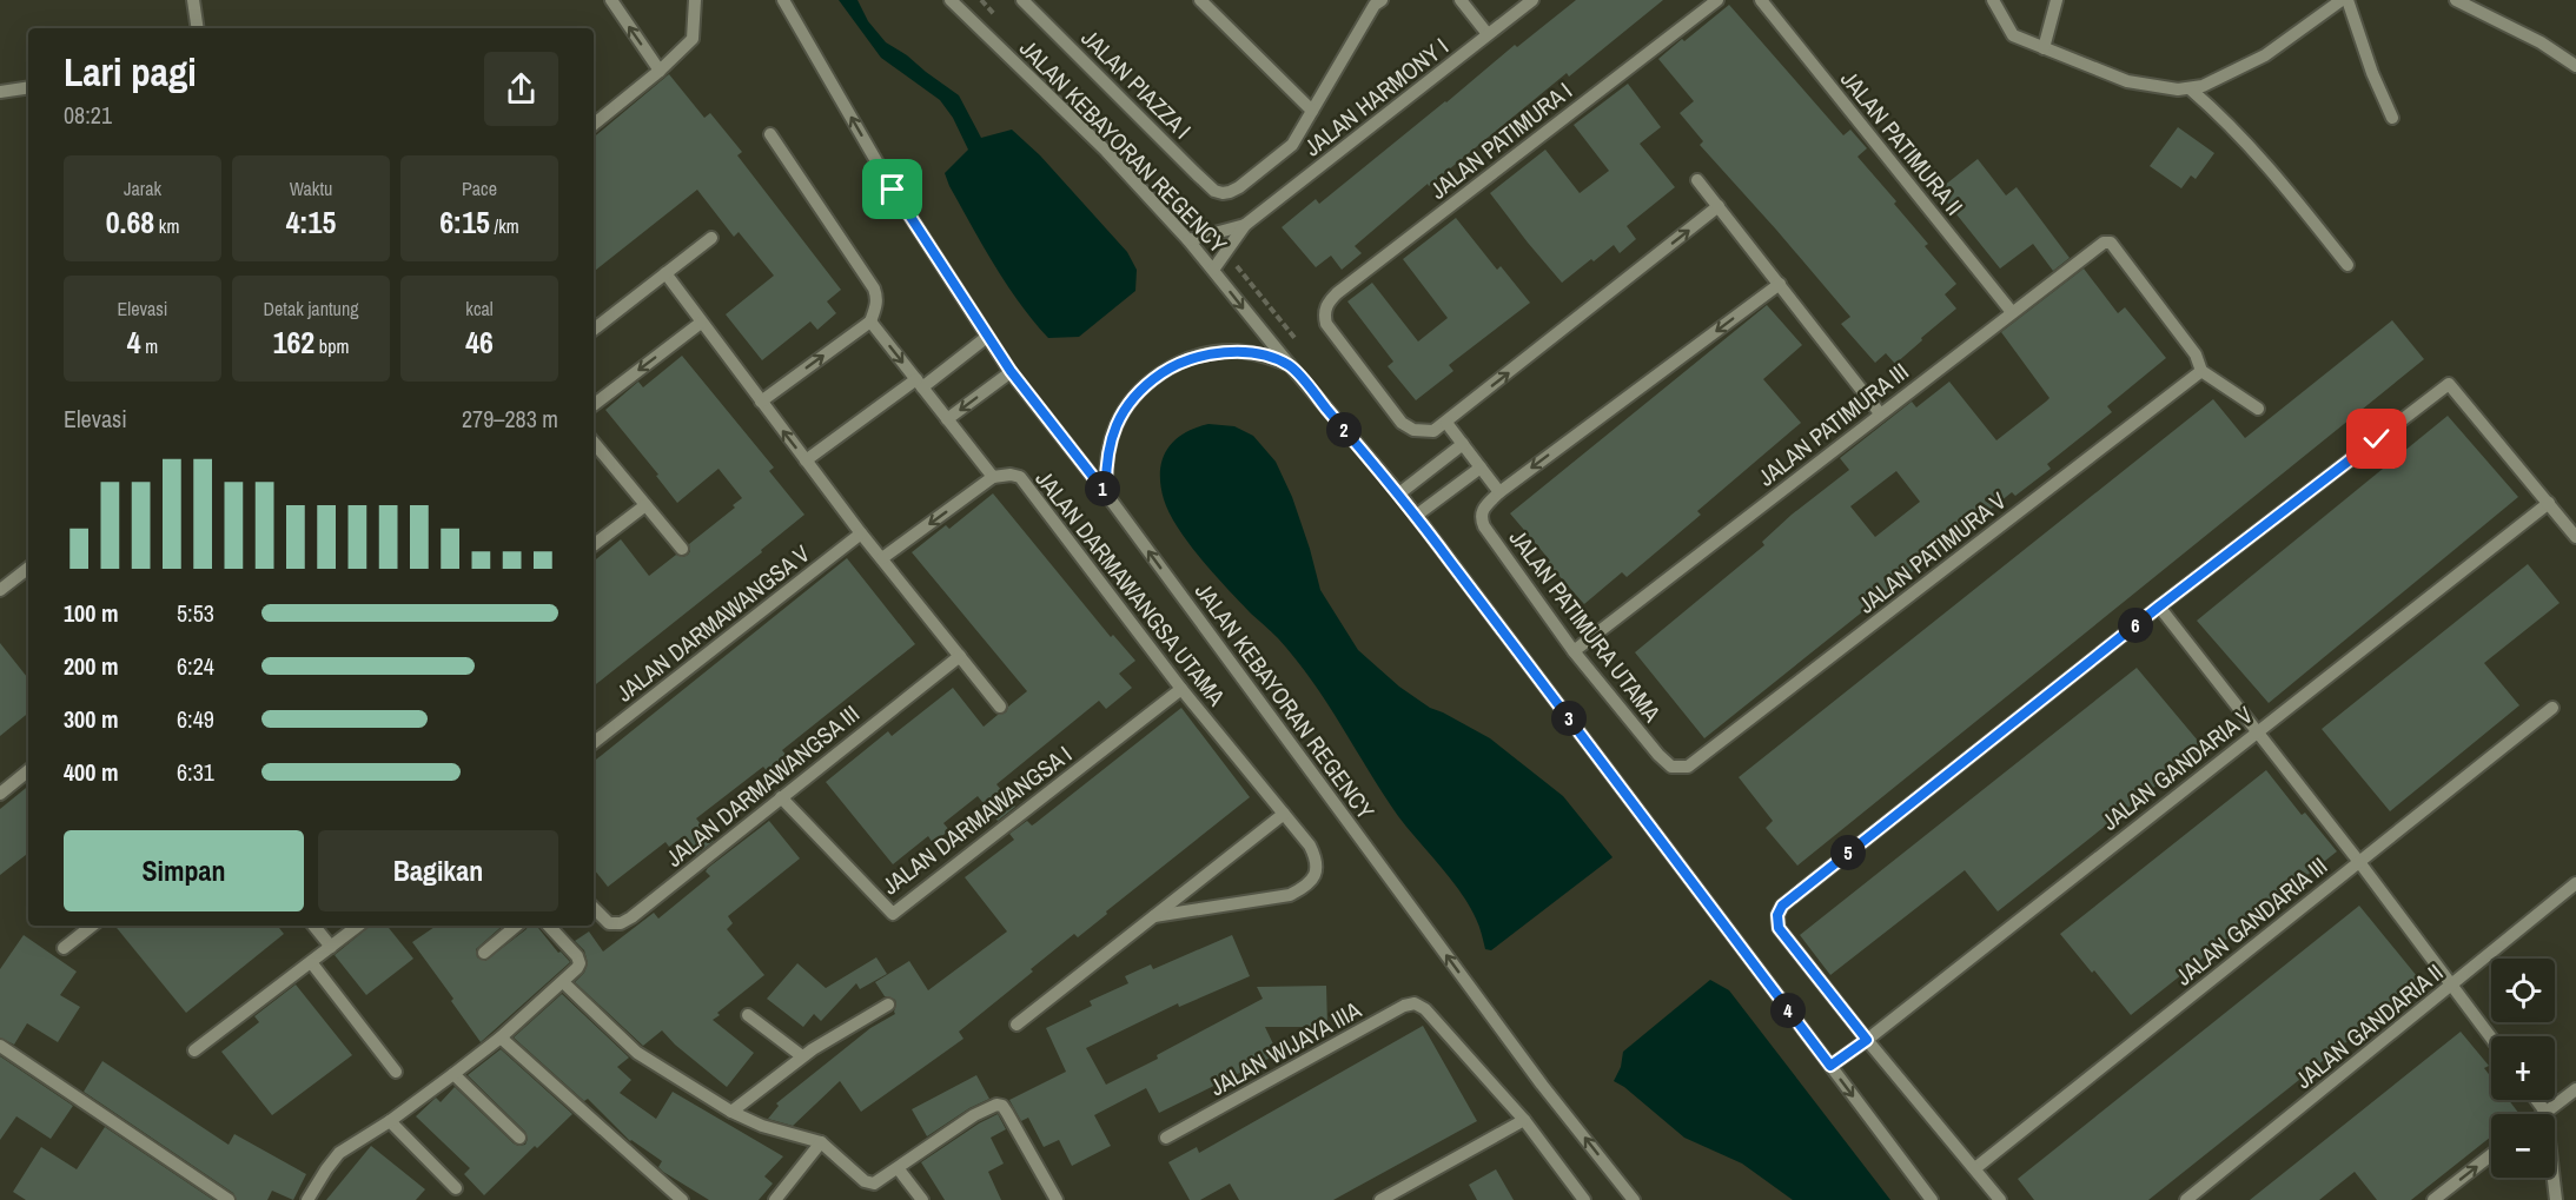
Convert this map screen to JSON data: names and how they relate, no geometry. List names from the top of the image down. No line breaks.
{"streets":{"street":["JALAN PIAZZA I","JALAN HARMONY I","JALAN PATIMURA I","JALAN PATIMURA II","JALAN KEBAYORAN REGENCY","JALAN PATIMURA III","JALAN PATIMURA V","JALAN DARMAWANGSA UTAMA","JALAN DARMAWANGSA V","JALAN PATIMURA UTAMA","JALAN GANDARIA V","JALAN DARMAWANGSA III","JALAN DARMAWANGSA I","JALAN GANDARIA III","JALAN GANDARIA II","JALAN WIJAYA IIIA"]},"crossings":[["JALAN HARMONY I","JALAN KEBAYORAN REGENCY"],["JALAN PATIMURA II","JALAN PATIMURA III"],["JALAN KEBAYORAN REGENCY","JALAN GANDARIA V"],["JALAN PATIMURA III","JALAN PATIMURA V"],["JALAN PATIMURA III","JALAN PATIMURA UTAMA"],["JALAN PATIMURA V","JALAN PATIMURA UTAMA"],["JALAN DARMAWANGSA UTAMA","JALAN DARMAWANGSA I"],["JALAN DARMAWANGSA III","JALAN DARMAWANGSA I"]],"page":{"heading":["Lari pagi","08:21"],"stats":[["Jarak","0.68 km"],["Waktu","4:15"],["Pace","6:15 /km"],["Elevasi","4 m"],["Detak jantung","162 bpm"],["kcal","46"]],"chart":["Elevasi","279–283 m"],"pins":["2","1","6","3","5","4"],"list":[{"name":"100 m","note":"5:53"},{"name":"200 m","note":"6:24"},{"name":"300 m","note":"6:49"},{"name":"400 m","note":"6:31"}],"buttons":["Simpan","Bagikan"],"map_buttons":["+","−"]}}
